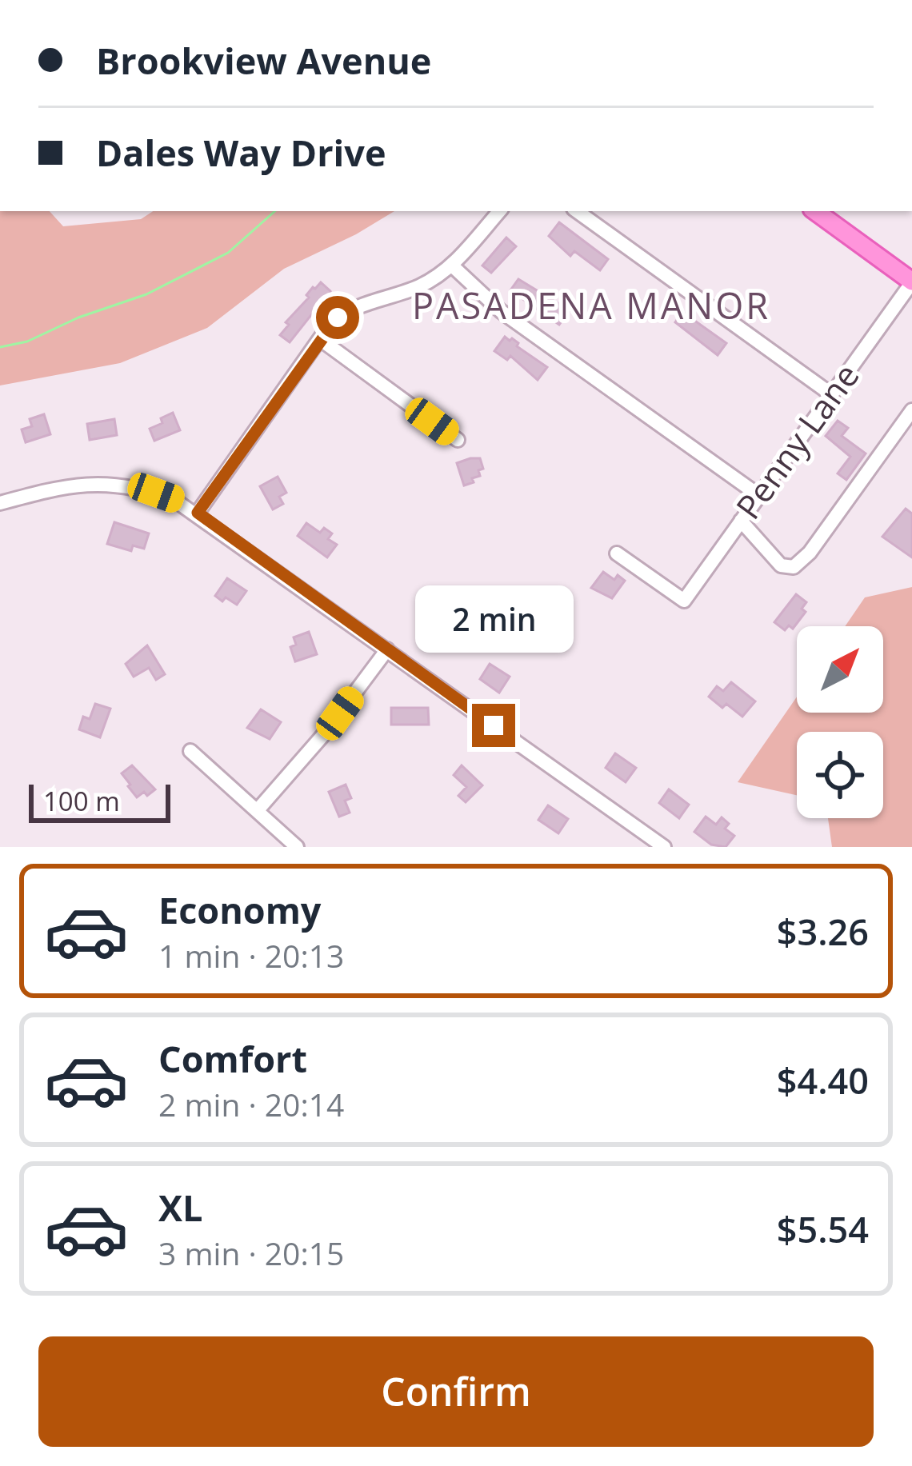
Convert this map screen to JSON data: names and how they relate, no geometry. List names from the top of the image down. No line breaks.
{"streets":{"street":["Penny Lane"]},"districts":["PASADENA MANOR"],"scale_bar":"100 m","north":"top right","page":{"banner":["Brookview Avenue","Dales Way Drive"],"bubble":"2 min","scale":"100 m","list":[{"name":"Economy","note":"1 min · 20:13","value":"$3.26"},{"name":"Comfort","note":"2 min · 20:14","value":"$4.40"},{"name":"XL","note":"3 min · 20:15","value":"$5.54"}],"buttons":"Confirm"}}
